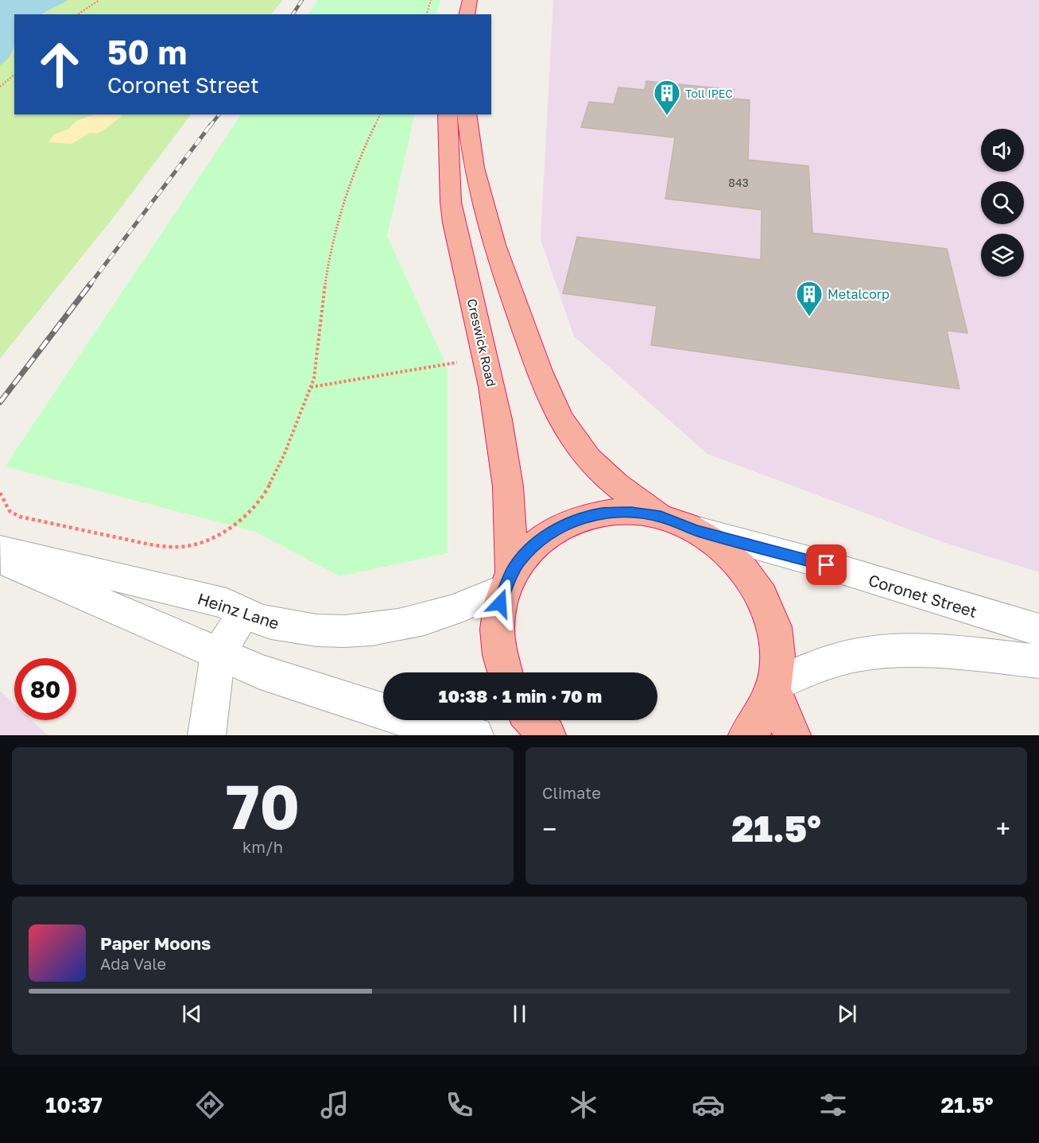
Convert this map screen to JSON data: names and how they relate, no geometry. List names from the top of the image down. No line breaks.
{"streets":{"highway":["Creswick Road"],"street":["Coronet Street","Heinz Lane"]},"crossings":[["Creswick Road","Heinz Lane"]],"places":{"building":["Toll IPEC","Metalcorp"]},"house_numbers":["843"],"page":{"turn":["50 m","Coronet Street"],"limit":"80","trip":"10:38 · 1 min · 70 m","tile":[["70","km/h"],"Climate"],"heat":["−","21.5°","+"],"song":["Paper Moons","Ada Vale"],"tabs":["10:37","21.5°"]}}
